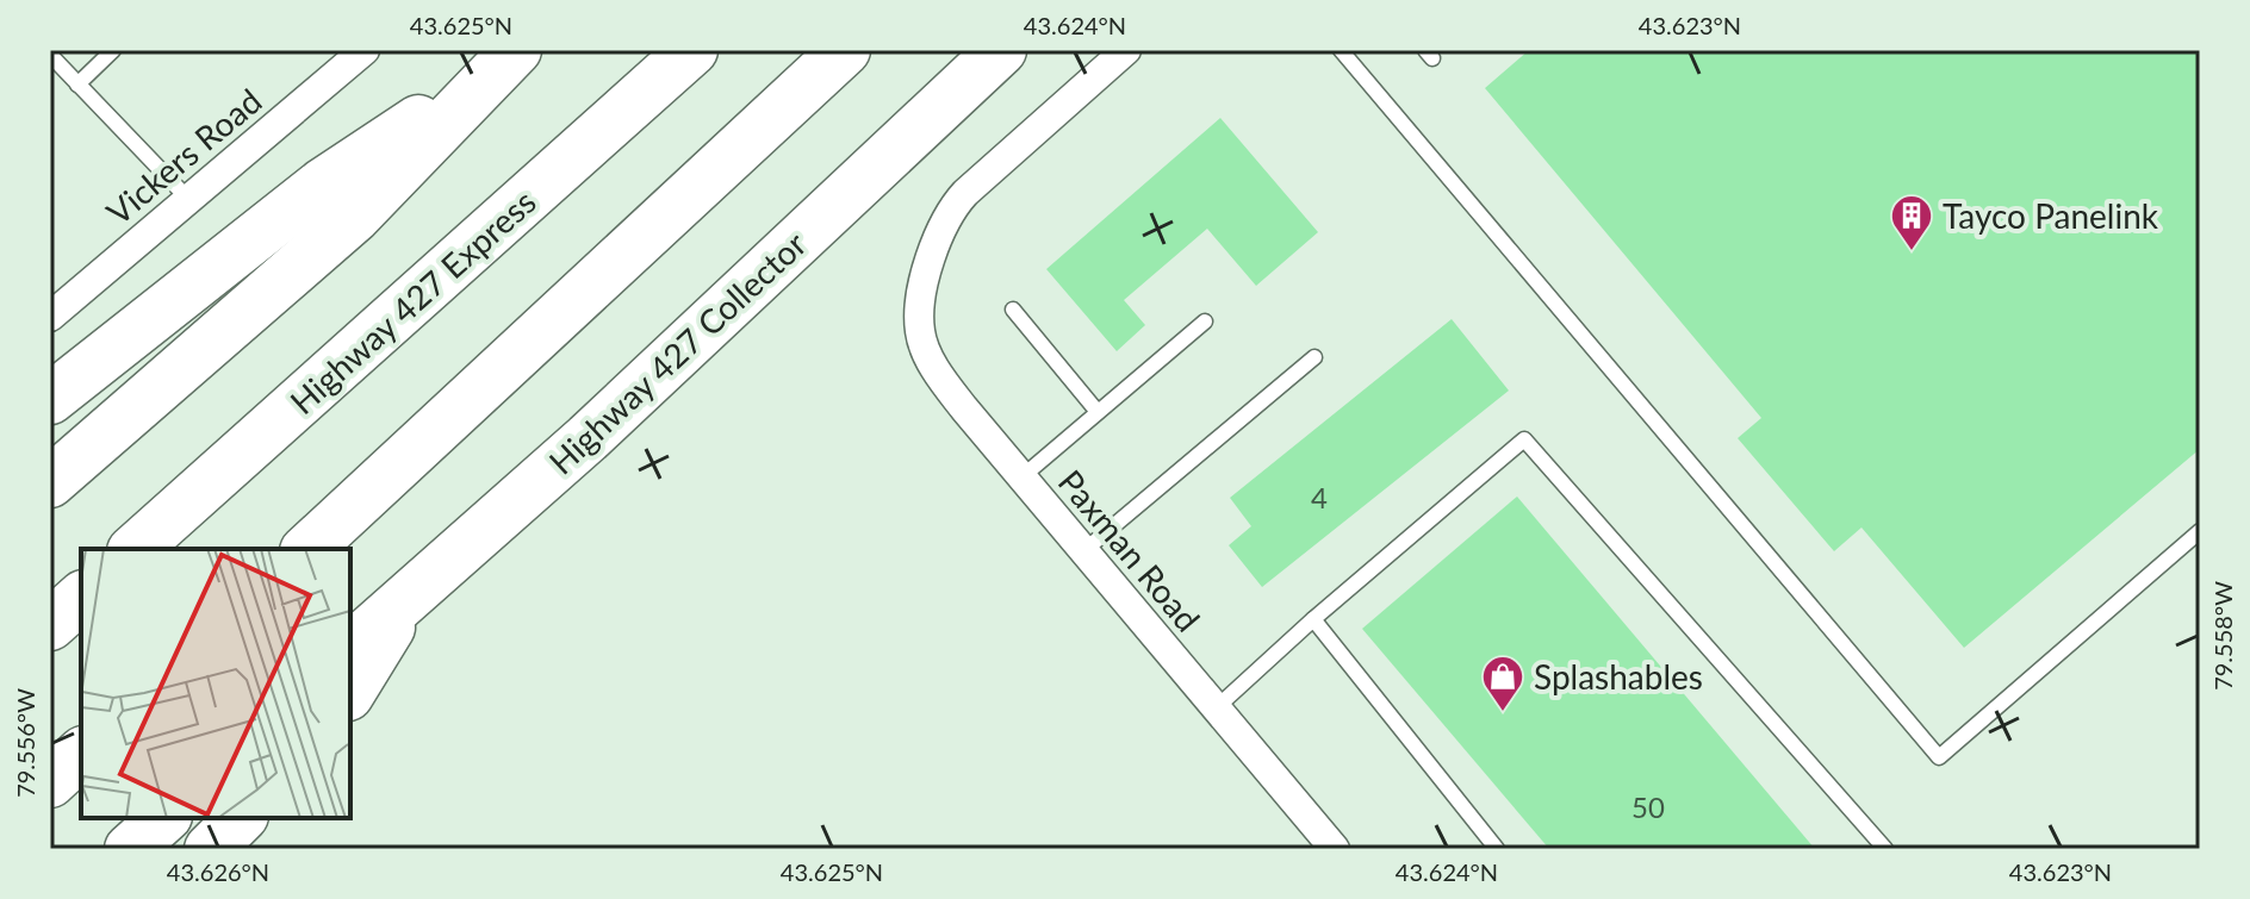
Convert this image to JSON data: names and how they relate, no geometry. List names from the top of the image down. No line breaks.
{"streets":{"highway":["Highway 427 Express","Highway 427 Collector"],"street":["Vickers Road","Paxman Road"]},"places":{"building":["Tayco Panelink"],"shop":["Splashables"]},"house_numbers":["4","50"],"coordinates":["43.625°N","43.624°N","43.623°N","79.558°W","79.556°W","43.626°N"]}
